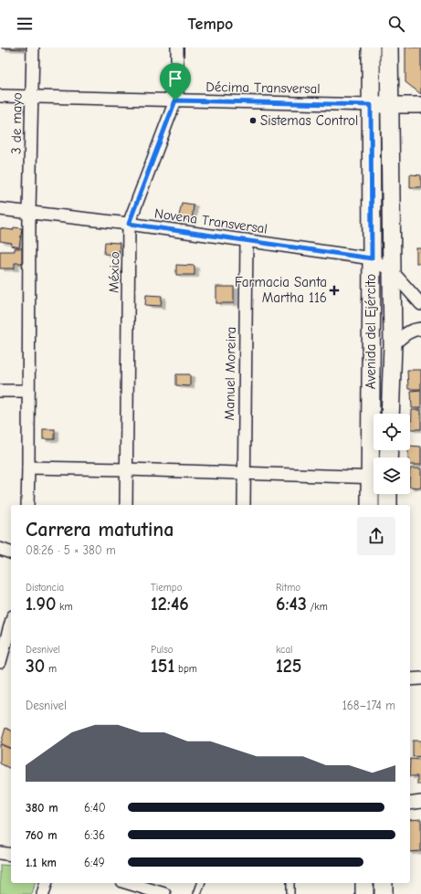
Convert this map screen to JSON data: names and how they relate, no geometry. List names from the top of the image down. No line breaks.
{"streets":{"main road":["Avenida del Ejército"],"street":["Décima Transversal","3 de mayo","Novena Transversal","México","Manuel Moreira"]},"crossings":[["Décima Transversal","3 de mayo"],["Décima Transversal","México"],["Décima Transversal","Avenida del Ejército"],["3 de mayo","Novena Transversal"],["Novena Transversal","México"],["Novena Transversal","Avenida del Ejército"],["Novena Transversal","Manuel Moreira"]],"places":{"other":["Sistemas Control"],"health":["Farmacia Santa Martha 116"]},"page":{"header":"Tempo","heading":["Carrera matutina","08:26 · 5 × 380 m"],"stats":[["Distancia","1.90 km"],["Tiempo","12:46"],["Ritmo","6:43 /km"],["Desnivel","30 m"],["Pulso","151 bpm"],["kcal","125"]],"chart":["Desnivel","168–174 m"],"list":[{"name":"380 m","note":"6:40"},{"name":"760 m","note":"6:36"},{"name":"1.1 km","note":"6:49"}]}}
